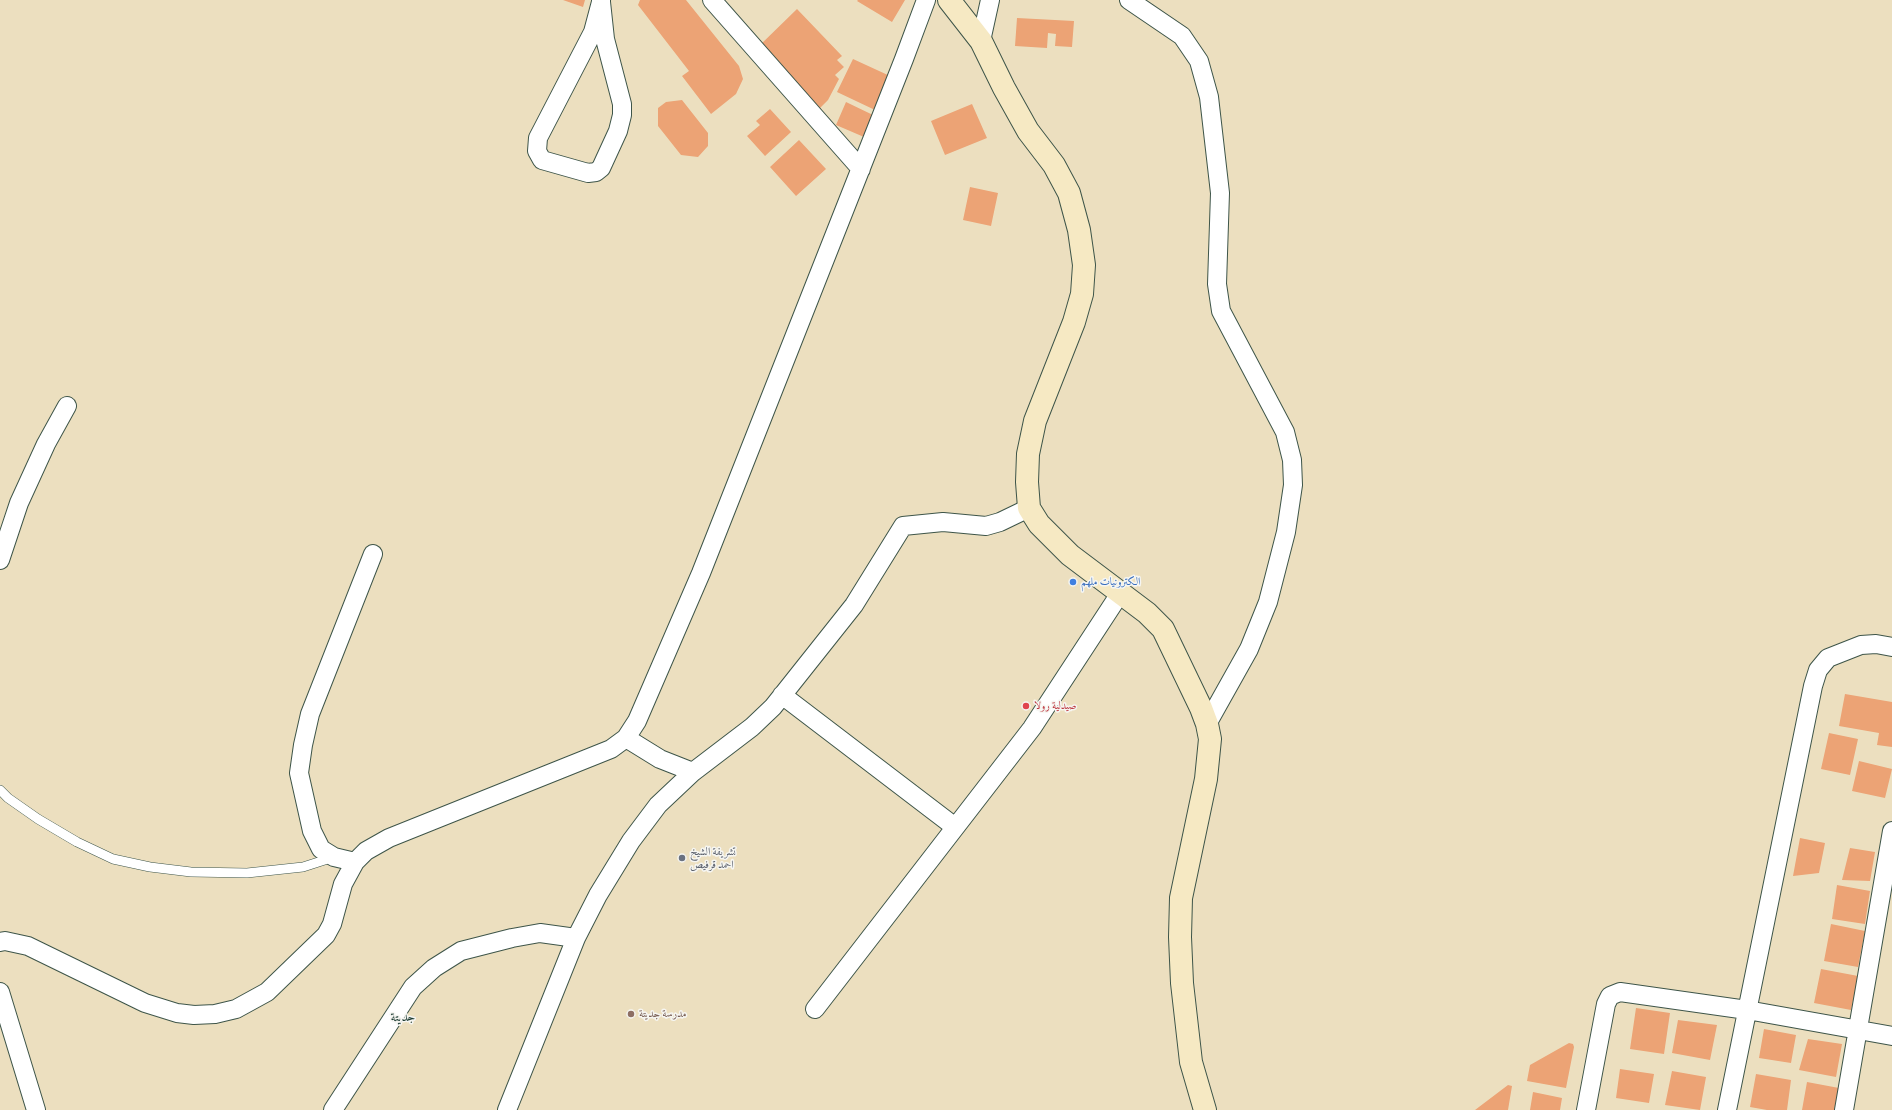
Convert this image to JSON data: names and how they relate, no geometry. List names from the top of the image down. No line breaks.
{"districts":["جديتة"],"places":["الكترونيات ملهم","صيدلية رولا","تشريفة الشيخ احمد قرفيص","مدرسة جديتة"]}
